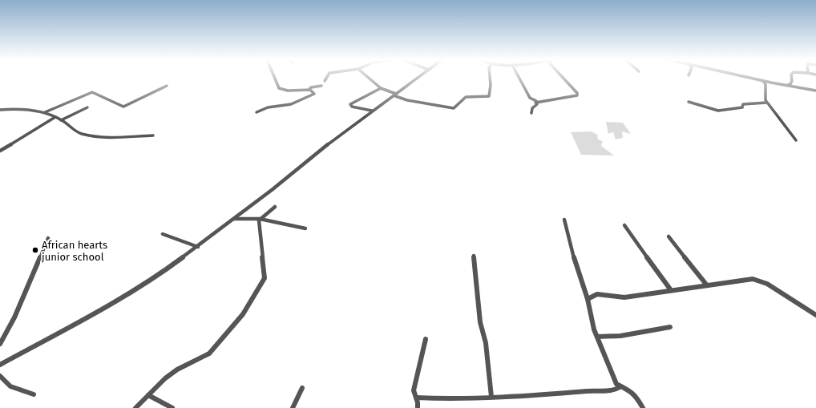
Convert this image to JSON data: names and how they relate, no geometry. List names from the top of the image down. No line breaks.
{"places":["African hearts junior school"]}
